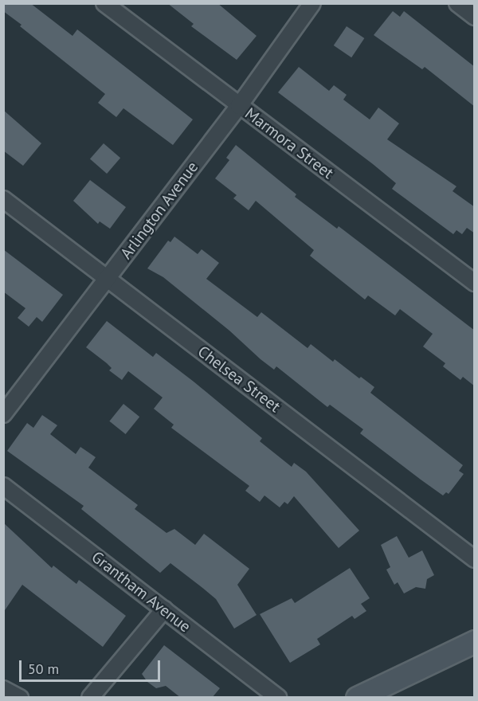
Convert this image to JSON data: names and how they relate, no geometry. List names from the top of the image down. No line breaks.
{"streets":{"street":["Marmora Street","Arlington Avenue","Chelsea Street","Grantham Avenue"]},"crossings":[["Marmora Street","Arlington Avenue"],["Arlington Avenue","Chelsea Street"]],"scale_bar":"50 m"}
